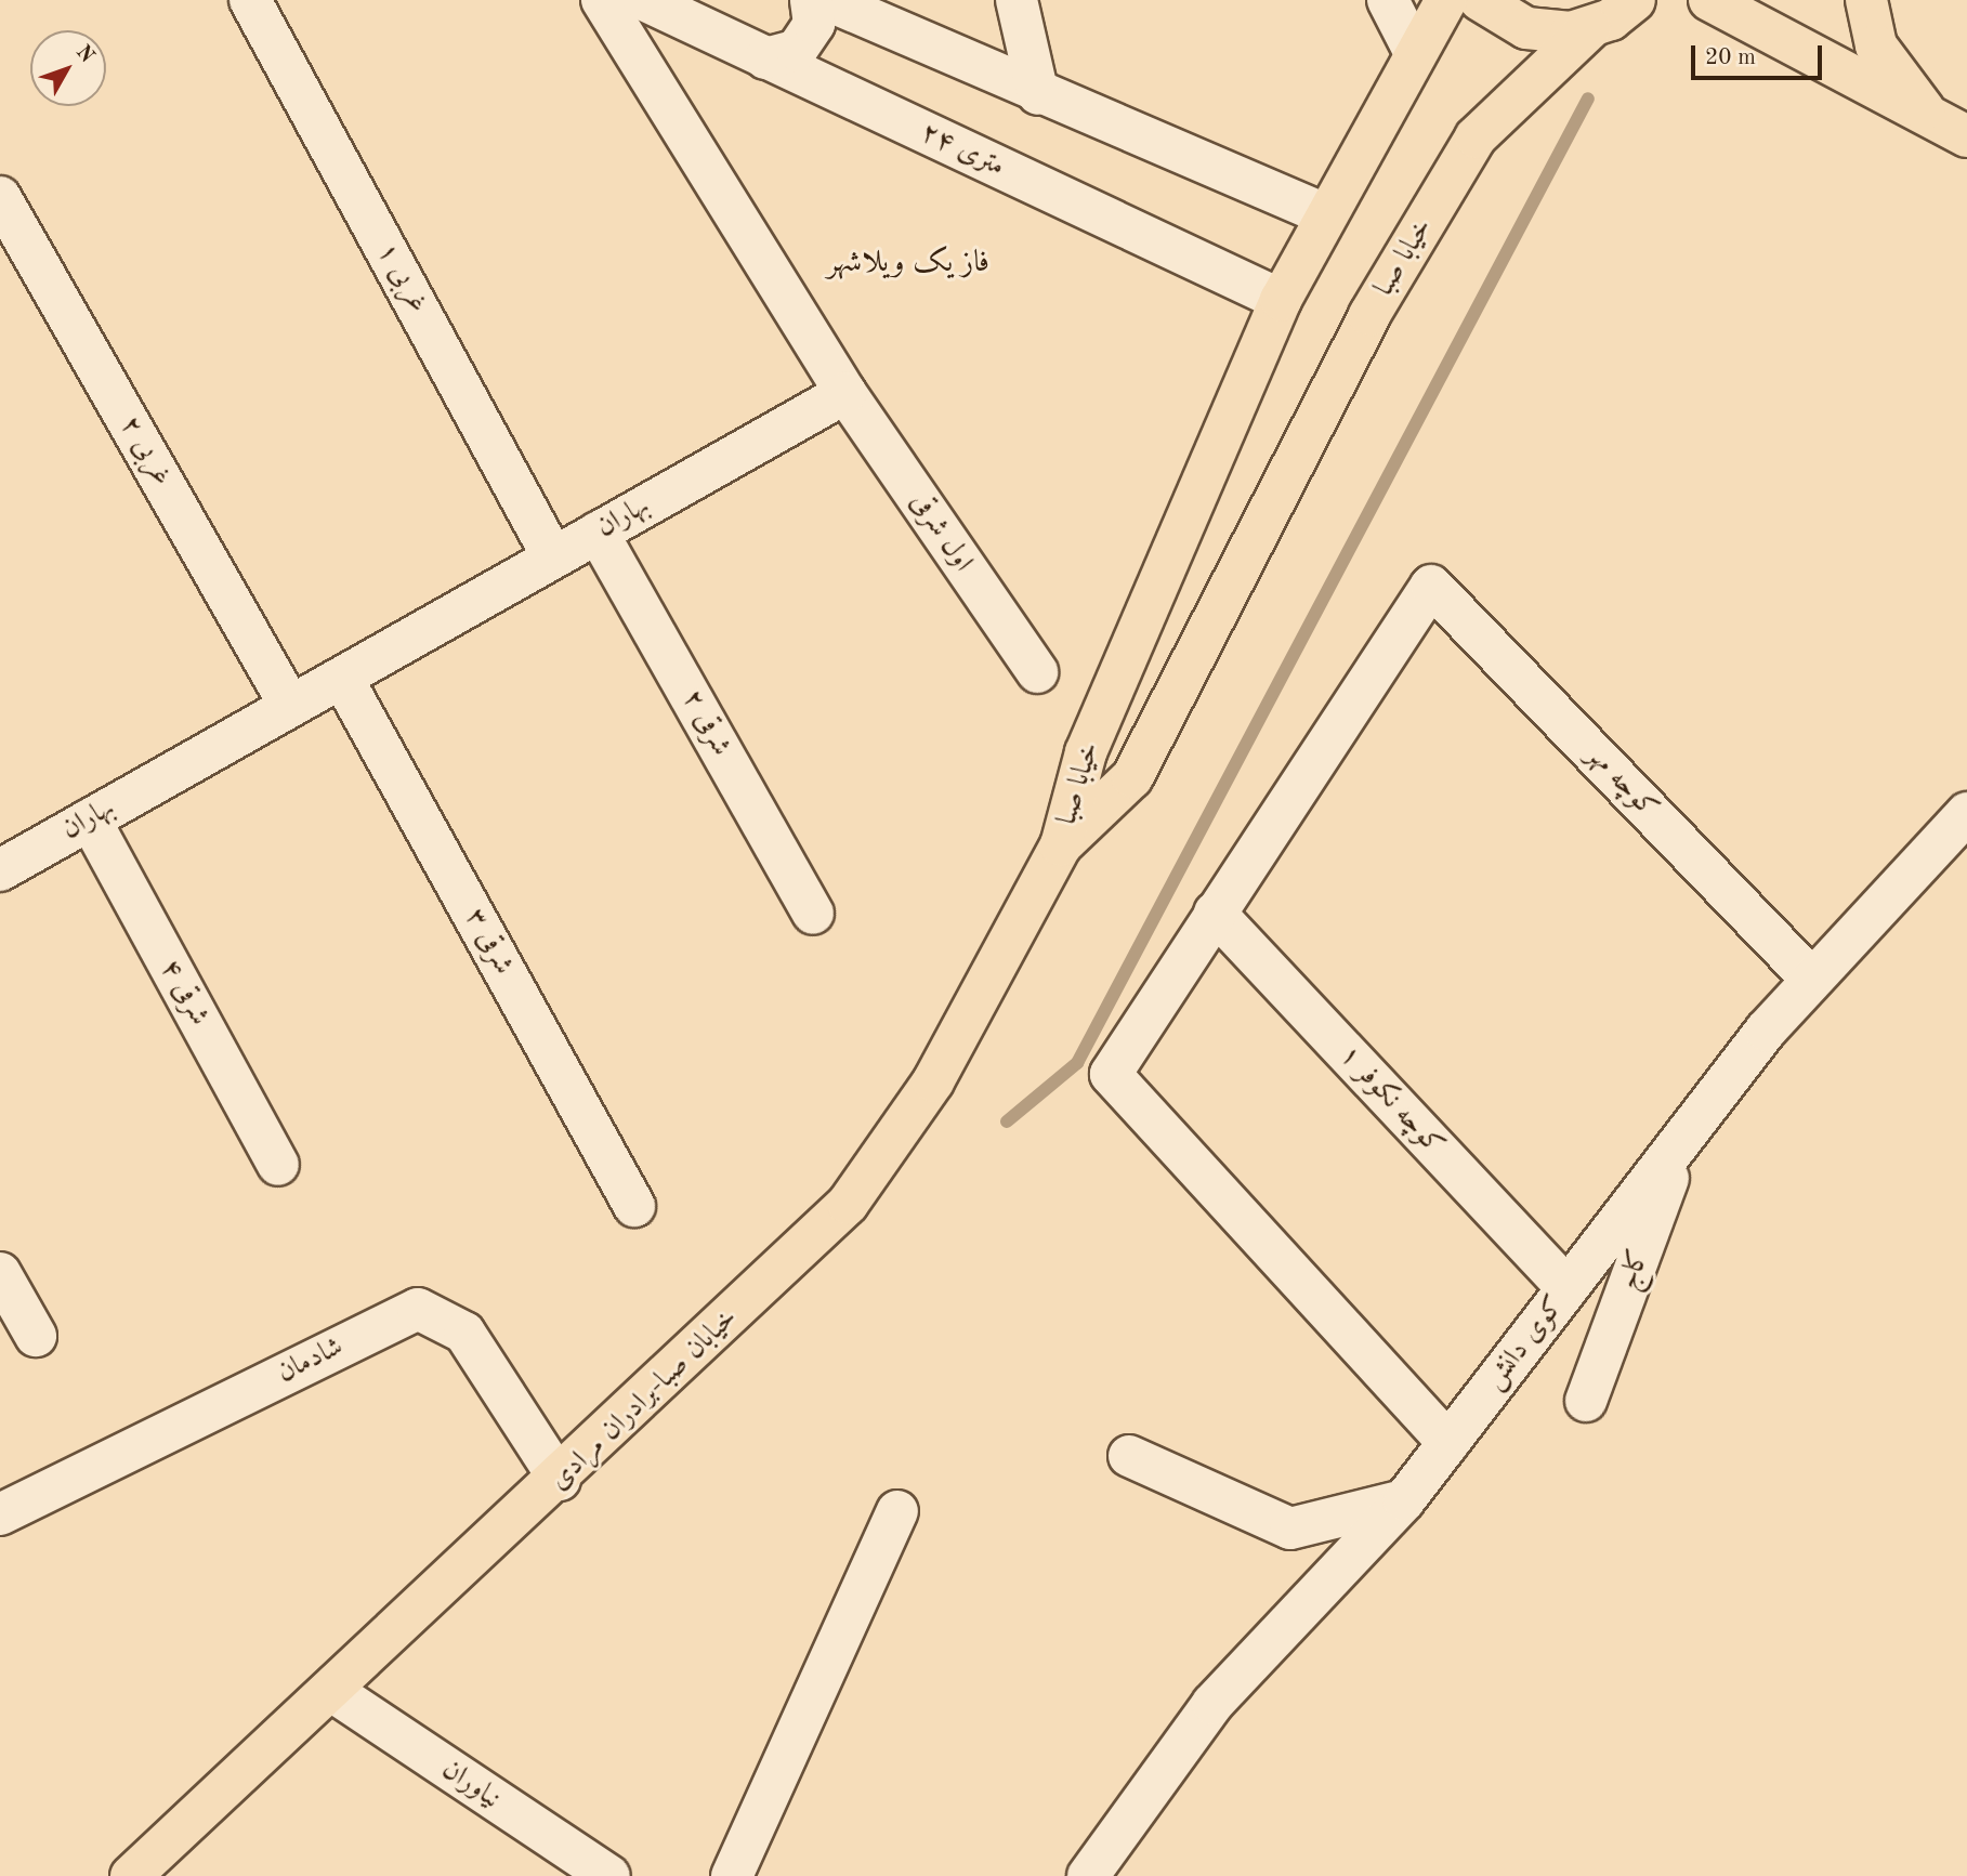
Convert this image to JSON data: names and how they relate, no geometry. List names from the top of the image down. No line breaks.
{"streets":{"main road":["خیابا صبا","خیابان صبا-برادران مرادی"],"street":["۲۴ متری","۱ غربی","۲ غربی","بهاران","اول شرقی","۲ شرقی","کوچه مهر","۳ شرقی","۴ شرقی","کوچه نکوفر ۱","کاج","کوی دانش","شادمان","نیاوران"]},"crossings":[["۲۴ متری","خیابا صبا"],["خیابا صبا","خیابان صبا-برادران مرادی"],["۱ غربی","بهاران"],["۲ غربی","بهاران"],["بهاران","اول شرقی"],["بهاران","۲ شرقی"],["بهاران","۳ شرقی"],["بهاران","۴ شرقی"],["کوچه مهر","کوچه نکوفر ۱"],["کوچه مهر","کوی دانش"],["کوچه نکوفر ۱","کوی دانش"],["کاج","کوی دانش"],["شادمان","خیابان صبا-برادران مرادی"],["خیابان صبا-برادران مرادی","نیاوران"]],"districts":["فاز یک ویلاشهر"],"scale_bar":"20 m","north":"top right"}
